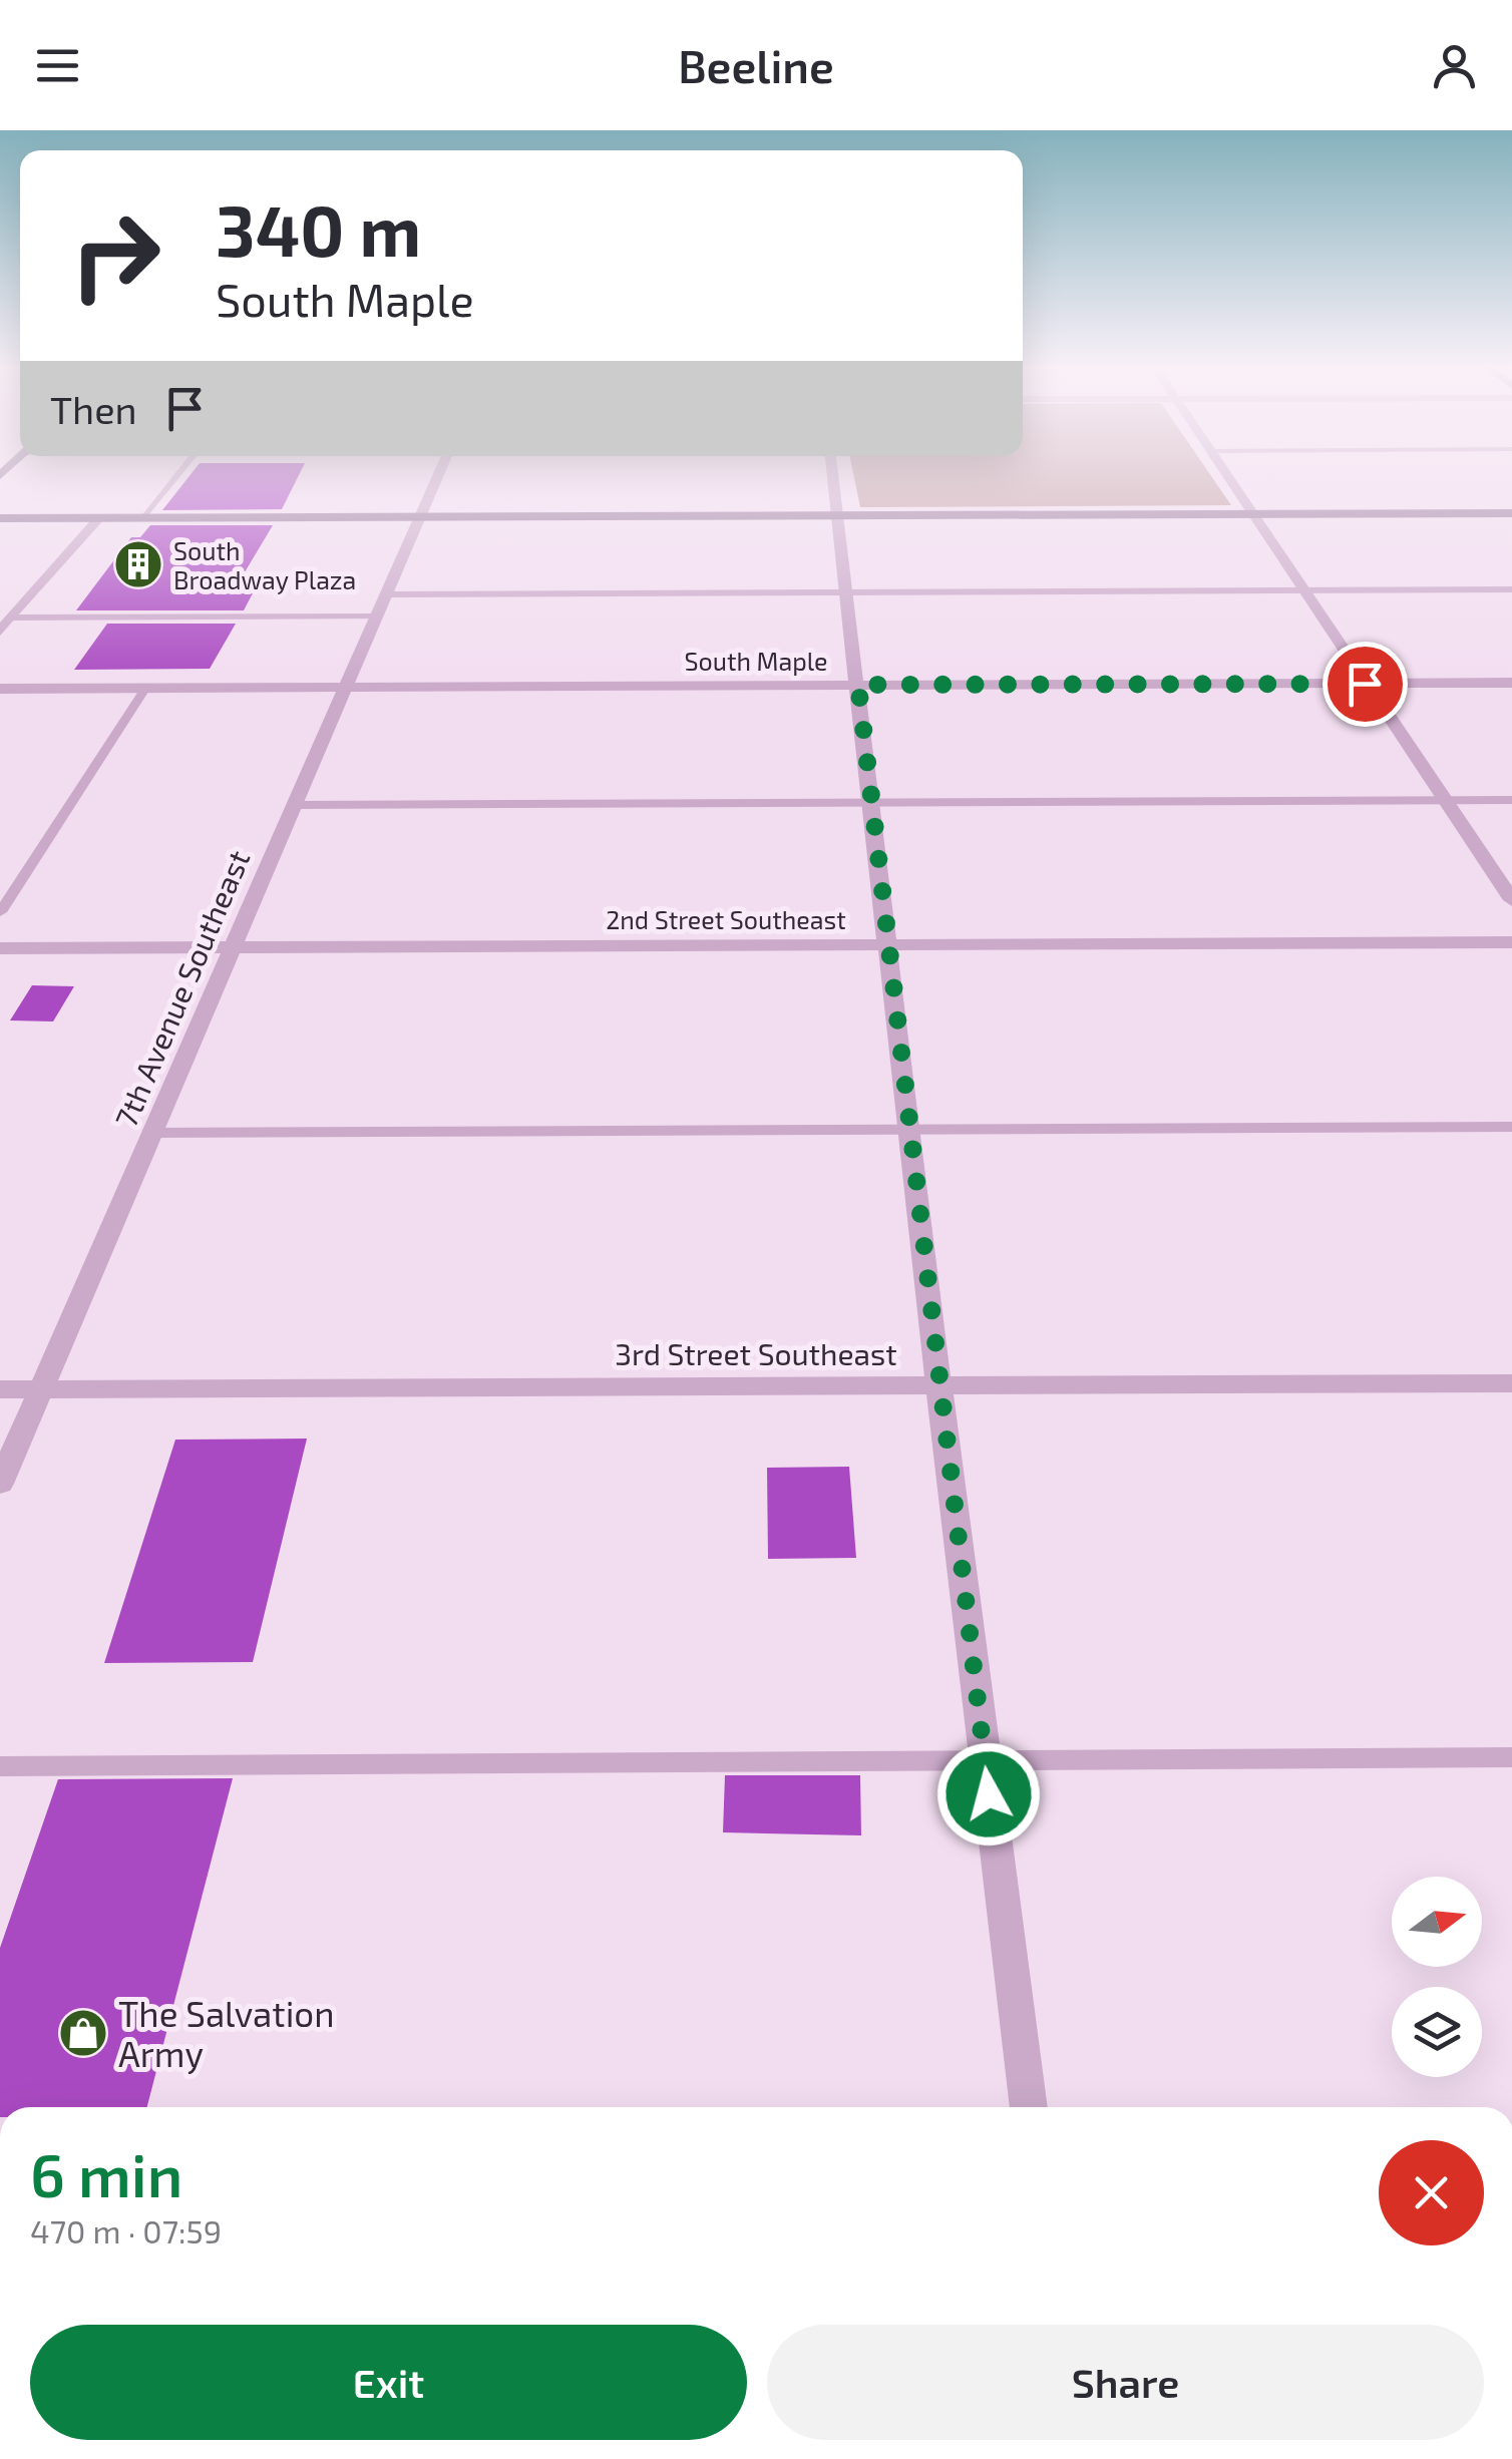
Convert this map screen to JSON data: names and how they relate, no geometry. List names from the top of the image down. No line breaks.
{"streets":{"street":["South Maple","2nd Street Southeast","7th Avenue Southeast","3rd Street Southeast"]},"crossings":[["South Maple","7th Avenue Southeast"],["2nd Street Southeast","7th Avenue Southeast"],["7th Avenue Southeast","3rd Street Southeast"]],"places":{"building":["South Broadway Plaza"],"shop":["The Salvation Army"]},"north":"right","page":{"header":"Beeline","turn":["340 m","South Maple"],"then":"Then","heading":["6 min","470 m · 07:59"],"buttons":["Exit","Share"]}}
